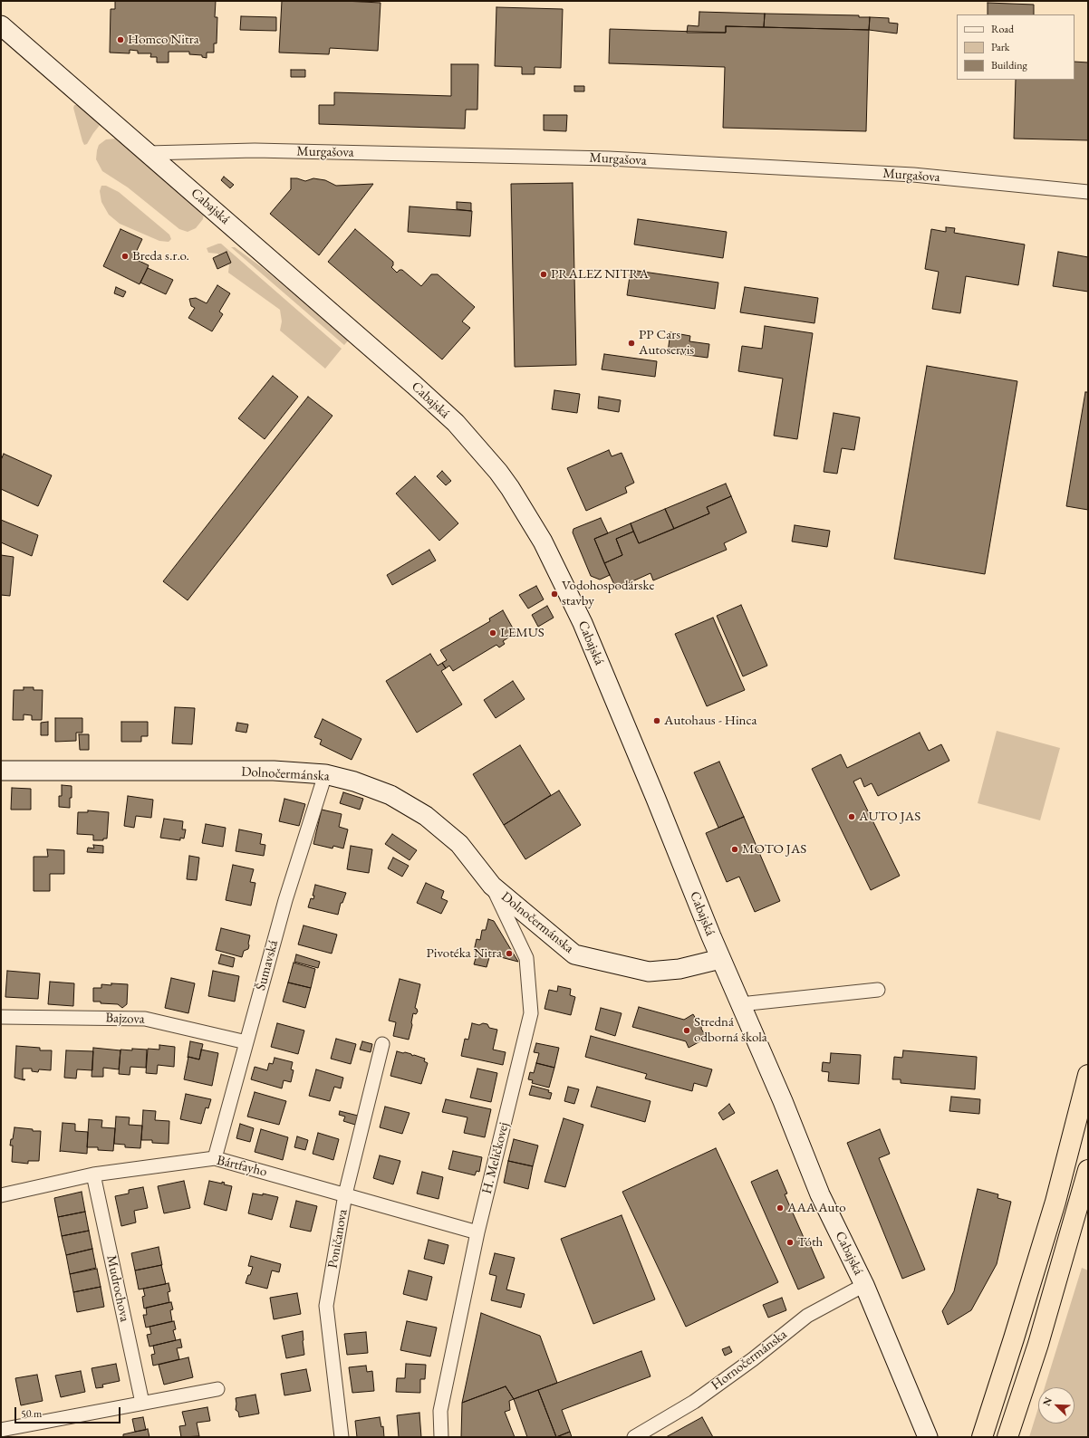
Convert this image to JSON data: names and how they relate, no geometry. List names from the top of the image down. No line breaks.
{"streets":{"main road":["Cabajská","Dolnočermánska"],"street":["Murgašova","Šumavská","Bajzova","H. Meličkovej","Bártfayho","Poničanova","Mudrochova","Hornočermánska"]},"crossings":[["Murgašova","Cabajská"],["Cabajská","Dolnočermánska"],["Cabajská","Hornočermánska"],["Dolnočermánska","Šumavská"],["Dolnočermánska","H. Meličkovej"],["Šumavská","Bajzova"],["Šumavská","Bártfayho"],["H. Meličkovej","Bártfayho"],["Bártfayho","Poničanova"],["Bártfayho","Mudrochova"]],"places":["Homeo Nitra","Breda s.r.o.","PRALEZ NITRA","PP Cars Autoservis","Vodohospodárske stavby","LEMUS","Autohaus - Hinca","AUTO JAS","MOTO JAS","Pivotéka Nitra","Stredná odborná škola","AAA Auto","Tóth"],"legend":["Road","Park","Building"],"scale_bar":"50 m","north":"top left"}
